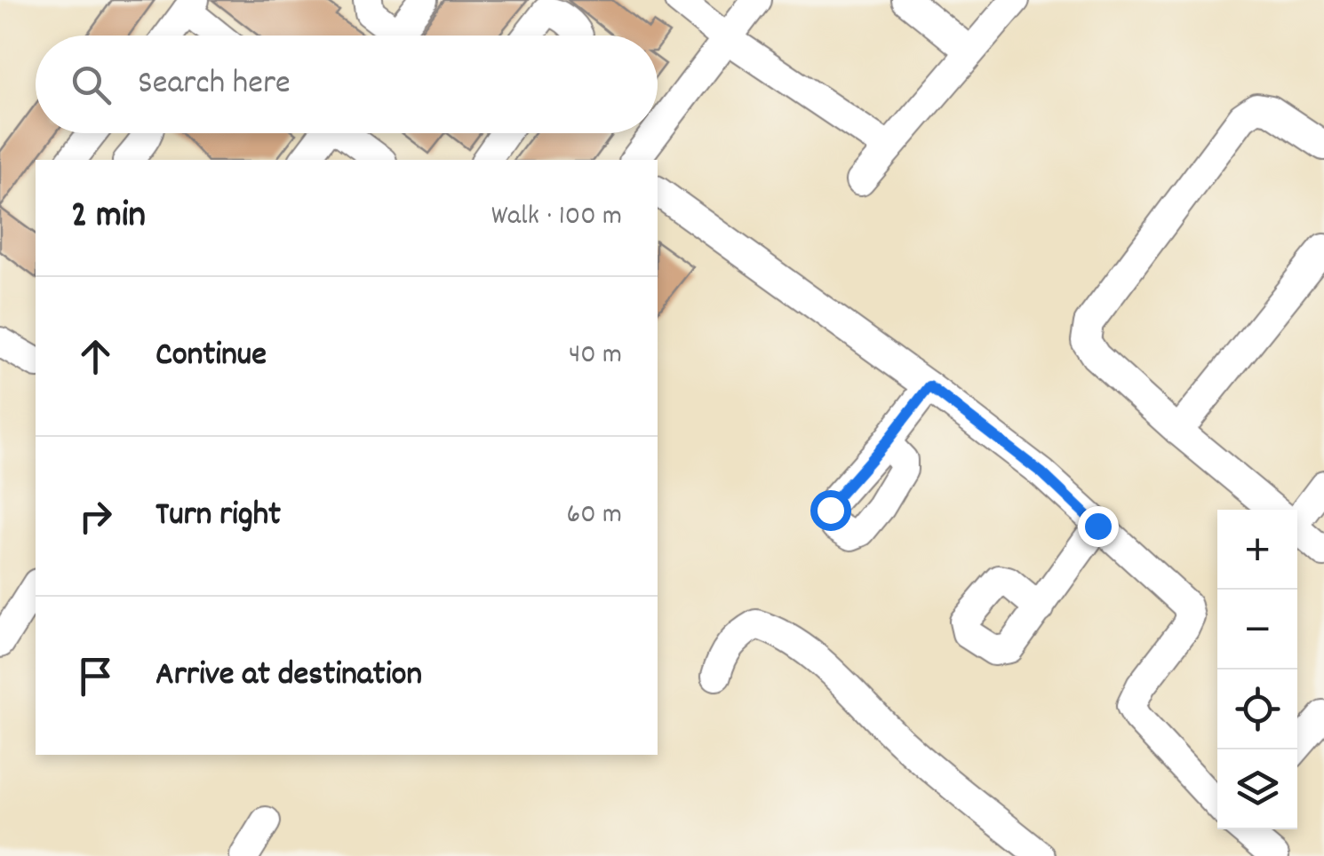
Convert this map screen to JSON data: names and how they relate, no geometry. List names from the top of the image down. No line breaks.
{"page":{"search":"Search here","heading":["2 min","Walk · 100 m"],"list":[["Continue","40 m"],["Turn right","60 m"],"Arrive at destination"],"map_buttons":["+","−"]}}
